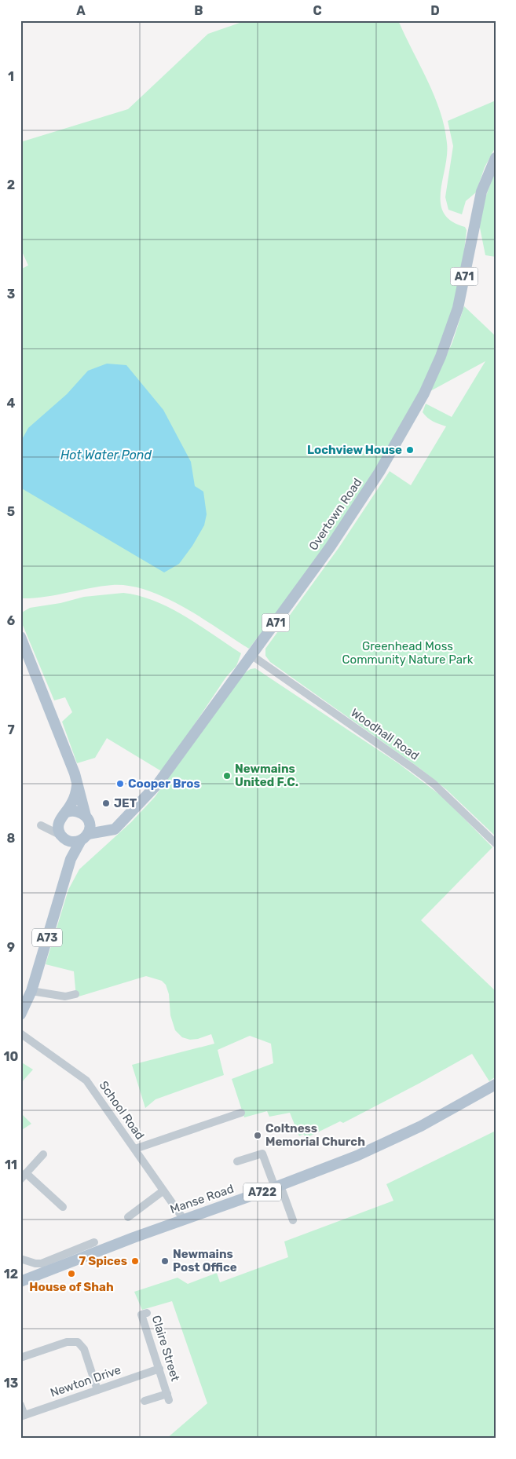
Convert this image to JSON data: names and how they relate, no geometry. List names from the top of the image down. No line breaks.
{"streets":{"main road":["A71","Overtown Road","A73","A722","Manse Road"],"street":["Woodhall Road","School Road","Claire Street","Newton Drive"]},"crossings":[["Overtown Road","Woodhall Road"],["Overtown Road","A73"],["School Road","Manse Road"],["Claire Street","Newton Drive"]],"water":["Hot Water Pond"],"parks":["Greenhead Moss Community Nature Park"],"places":["Lochview House","Newmains United F.C.","Cooper Bros","JET","Coltness Memorial Church","7 Spices","Newmains Post Office","House of Shah"],"grid":{"columns":["A","B","C","D"],"rows":["1","2","3","4","5","6","7","8","9","10","11","12","13"]}}
